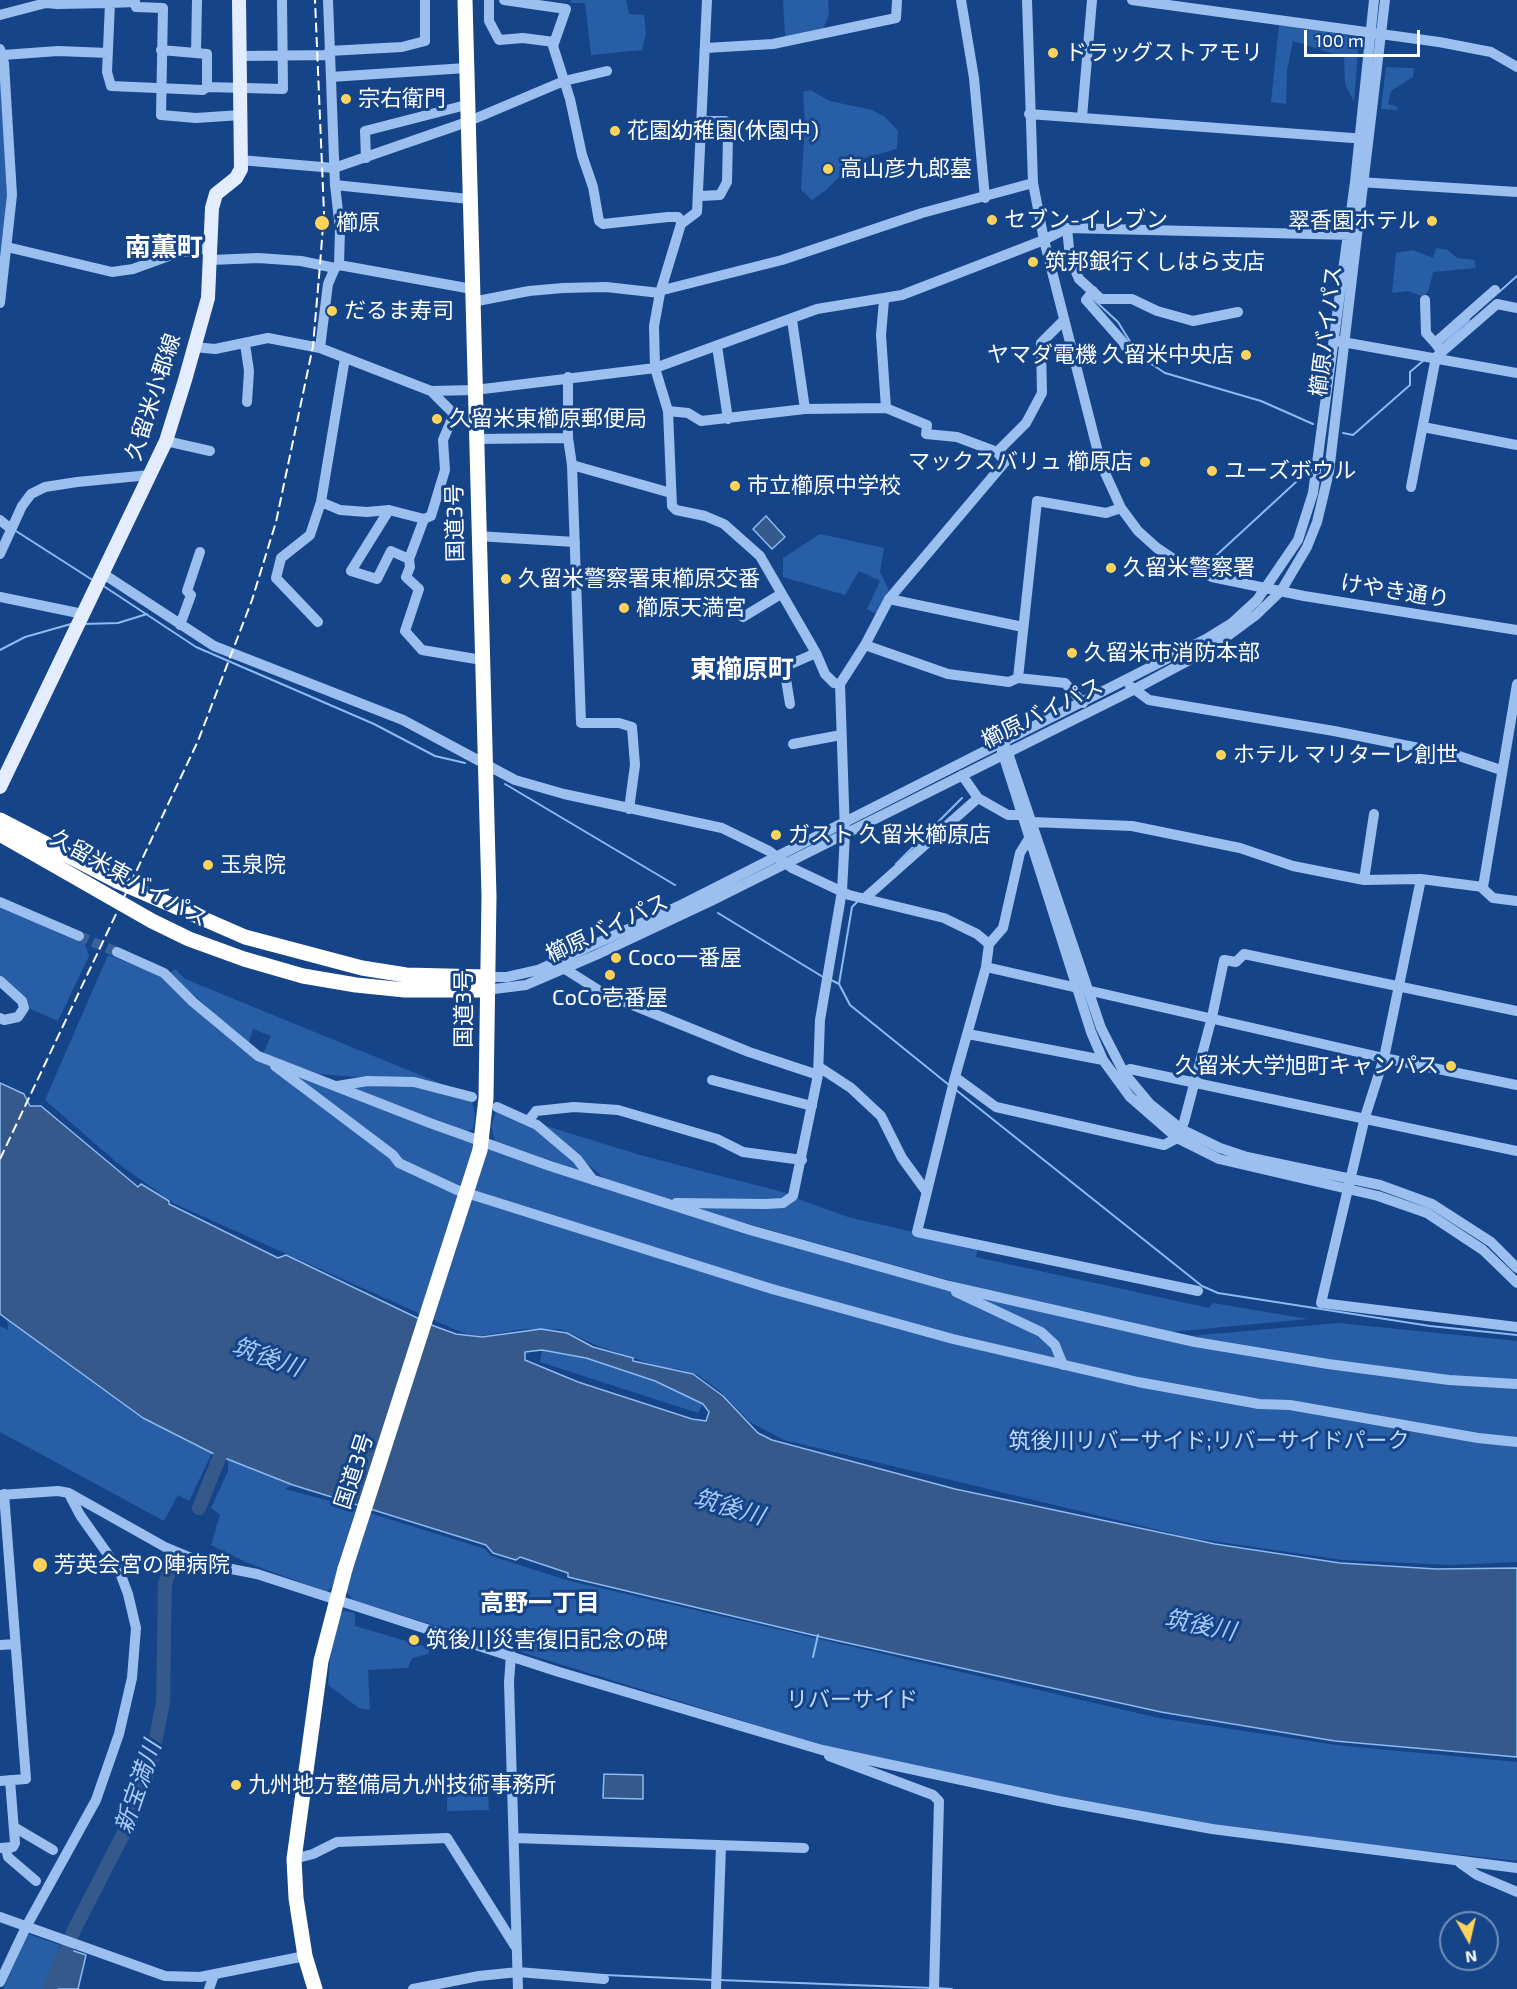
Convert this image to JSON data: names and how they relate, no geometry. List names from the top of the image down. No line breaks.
{"streets":{"highway":["国道3号","久留米東バイパス"],"main road":["久留米小郡線"],"street":["櫛原バイパス","けやき通り"]},"crossings":[["櫛原バイパス","国道3号"],["櫛原バイパス","けやき通り"],["櫛原バイパス","久留米東バイパス"],["国道3号","久留米東バイパス"]],"districts":["南薫町","東櫛原町","高野一丁目"],"water":["筑後川","新宝満川"],"parks":["筑後川リバーサイド;リバーサイドパーク","リバーサイド"],"places":["ドラッグストアモリ","宗右衛門","花園幼稚園(休園中)","高山彦九郎墓","セブン-イレブン","翠香園ホテル","櫛原","筑邦銀行くしはら支店","だるま寿司","ヤマダ電機 久留米中央店","久留米東櫛原郵便局","マックスバリュ 櫛原店","ユーズボウル","市立櫛原中学校","久留米警察署","久留米警察署東櫛原交番","櫛原天満宮","久留米市消防本部","ホテル マリターレ創世","ガスト 久留米櫛原店","玉泉院","Coco一番屋","CoCo壱番屋","久留米大学旭町キャンパス","芳英会宮の陣病院","筑後川災害復旧記念の碑","九州地方整備局九州技術事務所"],"scale_bar":"100 m","north":"bottom"}
